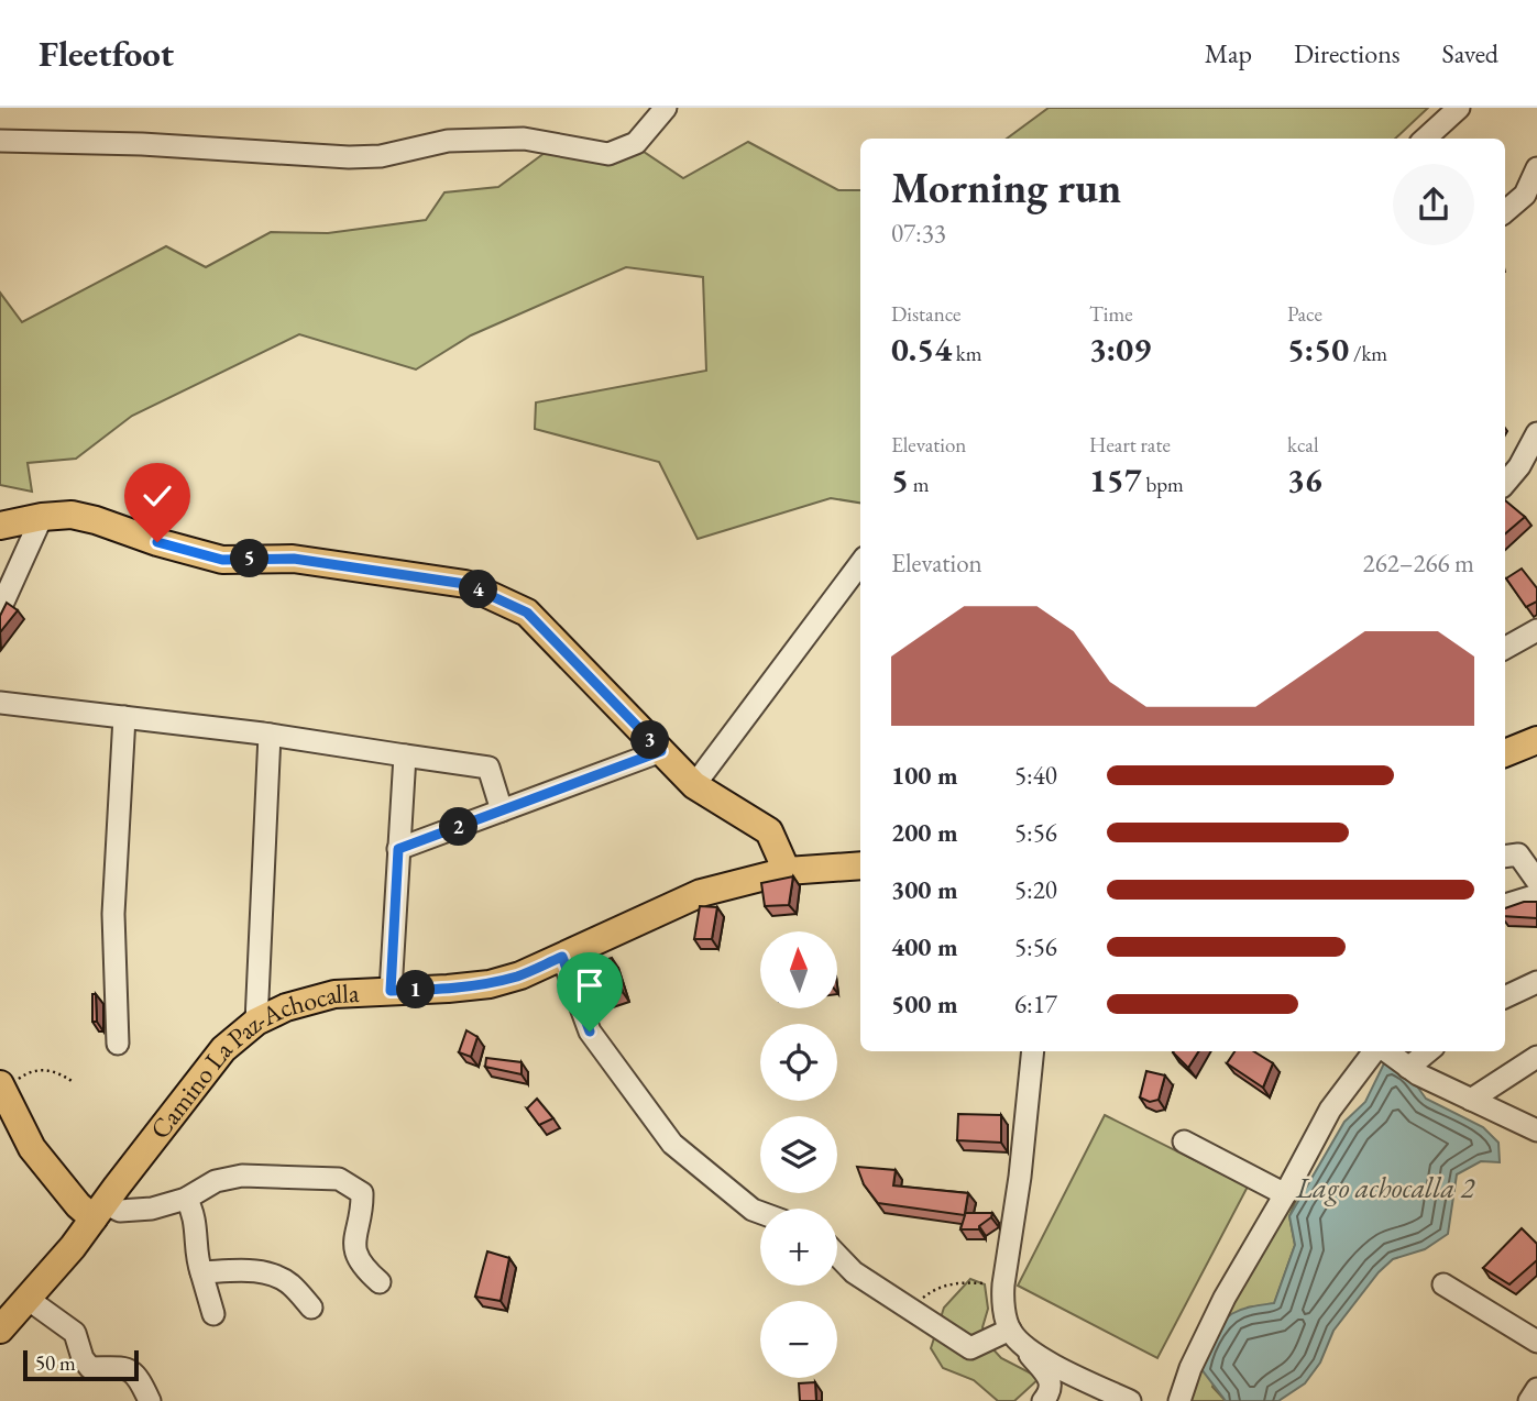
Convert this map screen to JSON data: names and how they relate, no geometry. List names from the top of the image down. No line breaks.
{"streets":{"main road":["Camino La Paz-Achocalla"]},"water":["Lago achocalla 2"],"scale_bar":"50 m","north":"top","page":{"header":"Fleetfoot","nav":["Map","Directions","Saved"],"heading":["Morning run","07:33"],"stats":[["Distance","0.54 km"],["Time","3:09"],["Pace","5:50 /km"],["Elevation","5 m"],["Heart rate","157 bpm"],["kcal","36"]],"chart":["Elevation","262–266 m"],"pins":["5","4","3","2","1"],"list":[{"name":"100 m","note":"5:40"},{"name":"200 m","note":"5:56"},{"name":"300 m","note":"5:20"},{"name":"400 m","note":"5:56"},{"name":"500 m","note":"6:17"}],"map_buttons":["+","−"],"scale":"50 m"}}
